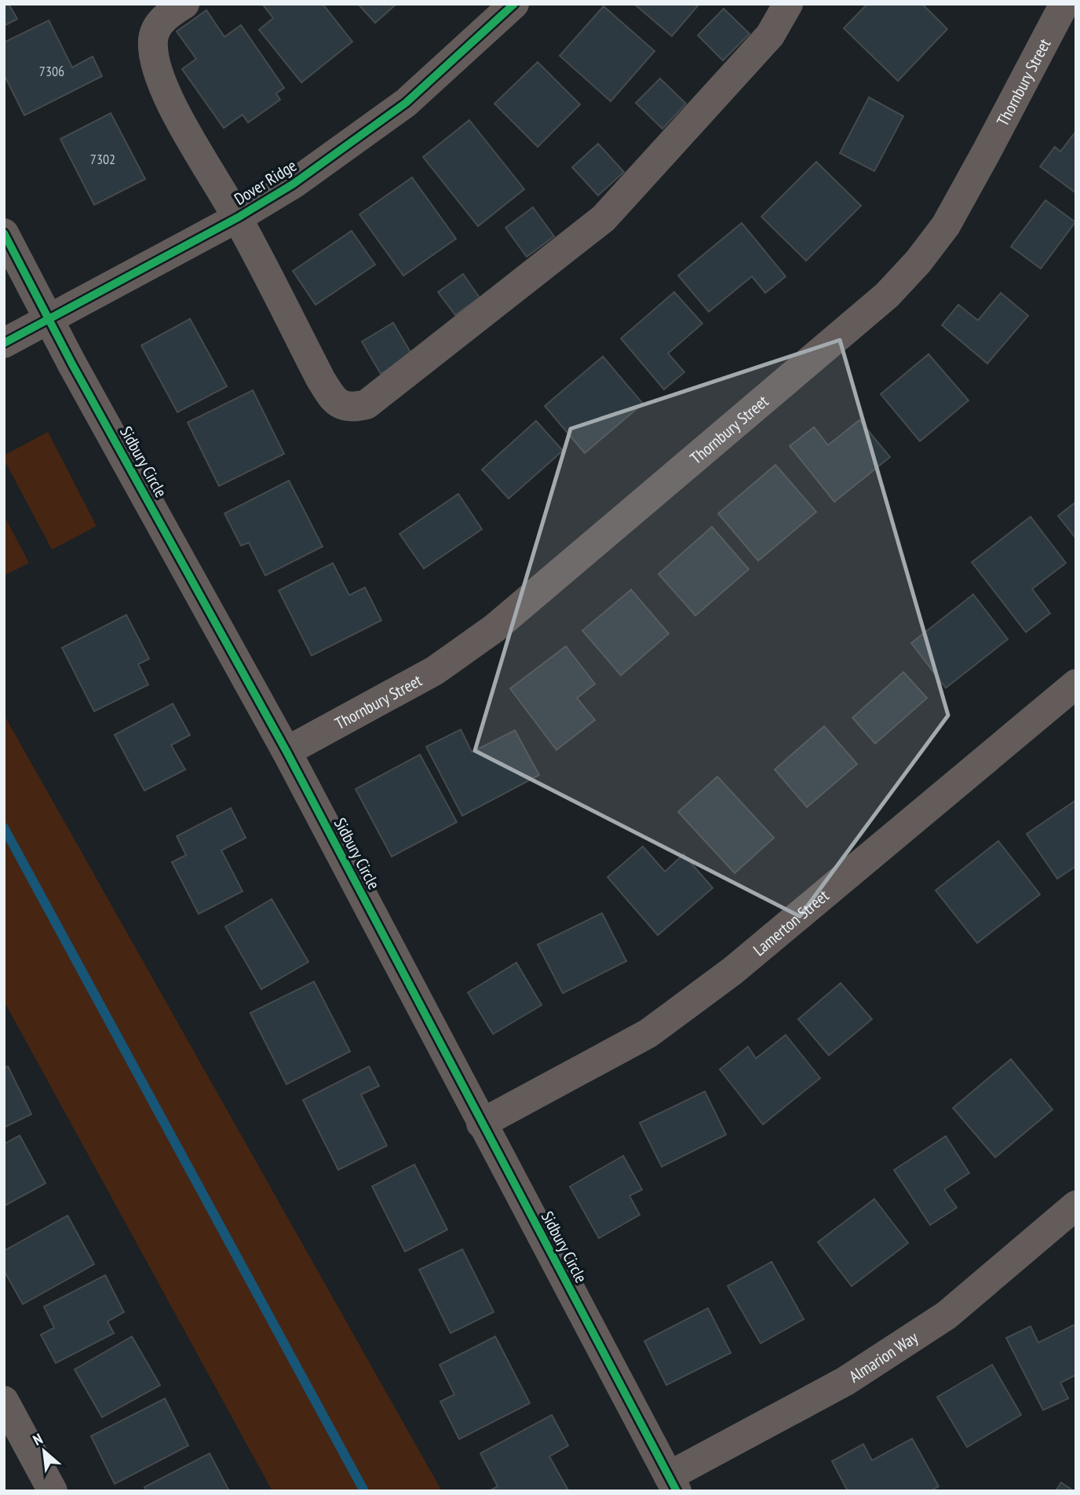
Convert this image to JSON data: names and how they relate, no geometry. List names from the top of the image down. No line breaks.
{"streets":{"street":["Thornbury Street","Dover Ridge","Sidbury Circle","Lamerton Street","Almarion Way"]},"crossings":[["Thornbury Street","Sidbury Circle"],["Dover Ridge","Sidbury Circle"],["Sidbury Circle","Lamerton Street"],["Sidbury Circle","Almarion Way"]],"house_numbers":["7306","7302"],"north":"top left"}
